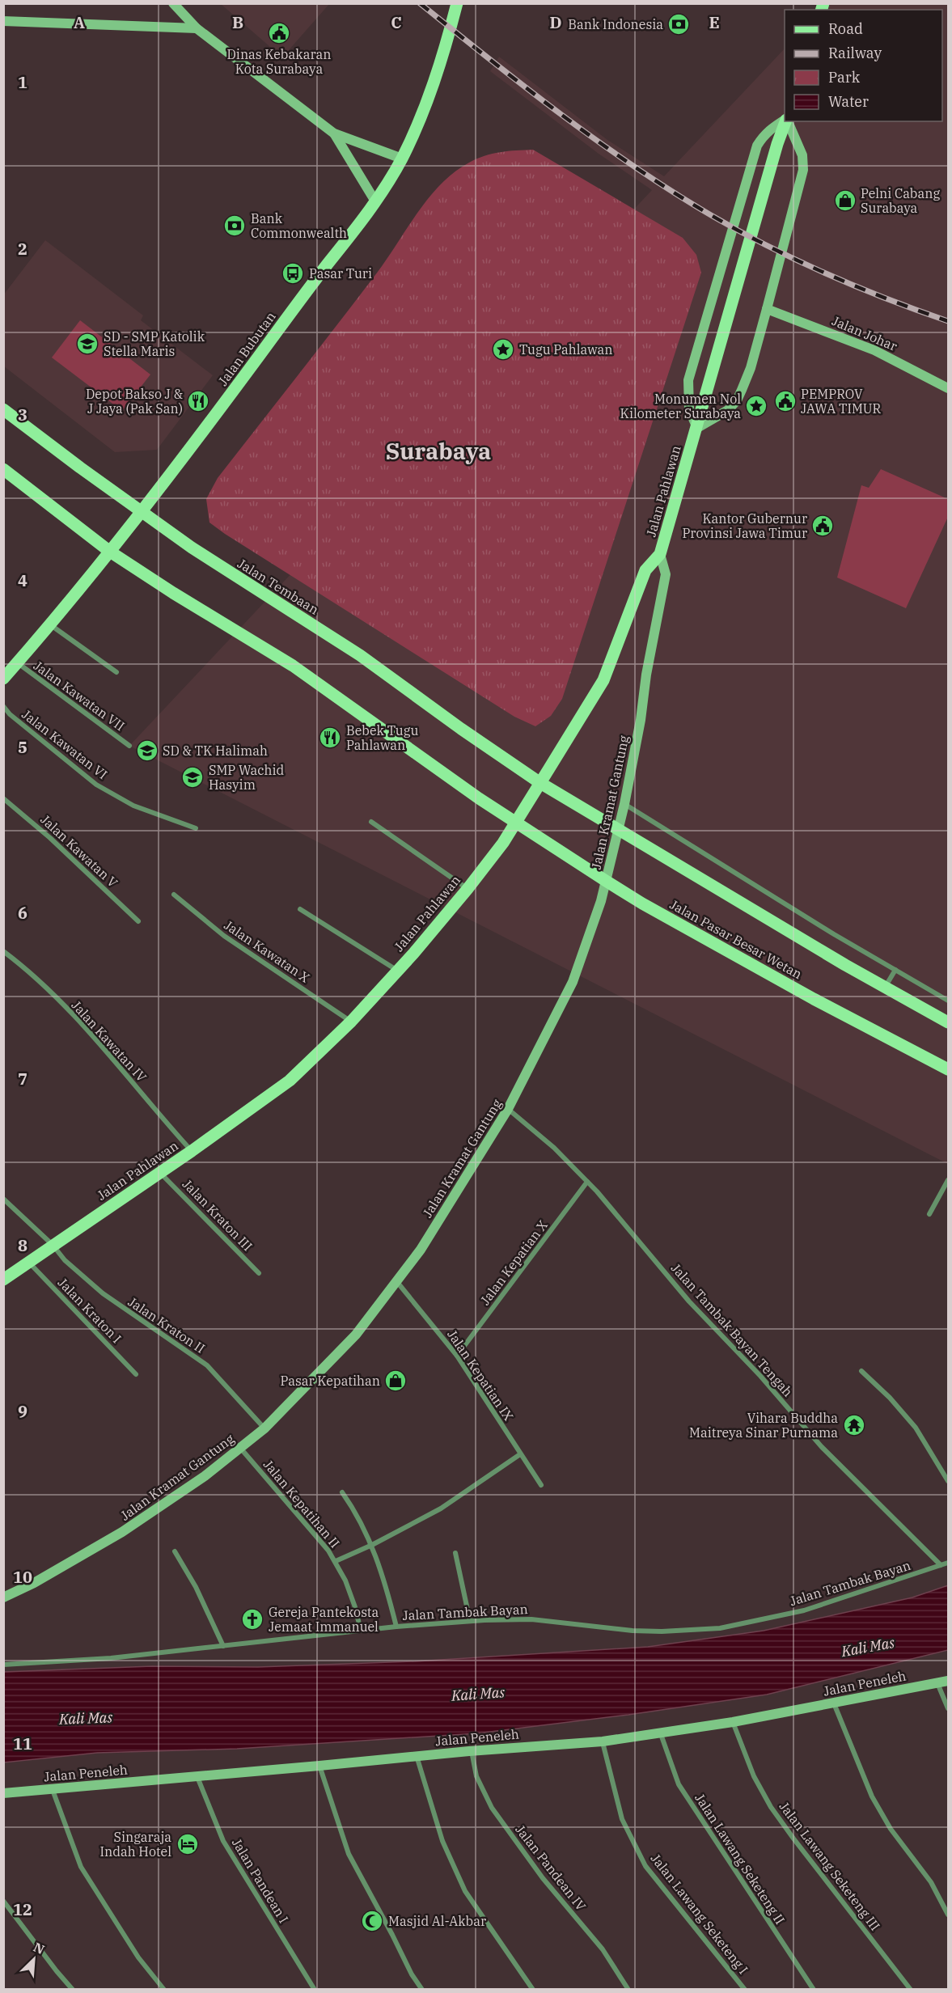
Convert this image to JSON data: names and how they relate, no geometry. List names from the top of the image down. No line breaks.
{"streets":{"main road":["Jalan Johar","Jalan Bubutan","Jalan Pahlawan","Jalan Tembaan","Jalan Kramat Gantung","Jalan Pasar Besar Wetan","Jalan Peneleh"],"street":["Jalan Kawatan VII","Jalan Kawatan VI","Jalan Kawatan V","Jalan Kawatan X","Jalan Kawatan IV","Jalan Kraton III","Jalan Kepatian X","Jalan Kraton I","Jalan Kraton II","Jalan Tambak Bayan Tengah","Jalan Kepatian IX","Jalan Kepatihan II","Jalan Tambak Bayan","Jalan Lawang Seketeng II","Jalan Lawang Seketeng III","Jalan Pandean IV","Jalan Pandean I","Jalan Lawang Seketeng I"]},"crossings":[["Jalan Bubutan","Jalan Tembaan"],["Jalan Bubutan","Jalan Kawatan VII"],["Jalan Pahlawan","Jalan Tembaan"],["Jalan Pahlawan","Jalan Kramat Gantung"],["Jalan Pahlawan","Jalan Pasar Besar Wetan"],["Jalan Pahlawan","Jalan Kawatan X"],["Jalan Pahlawan","Jalan Kawatan IV"],["Jalan Pahlawan","Jalan Kraton III"],["Jalan Pahlawan","Jalan Kraton I"],["Jalan Pahlawan","Jalan Kraton II"],["Jalan Kramat Gantung","Jalan Pasar Besar Wetan"],["Jalan Kramat Gantung","Jalan Kraton II"],["Jalan Kramat Gantung","Jalan Tambak Bayan Tengah"],["Jalan Kramat Gantung","Jalan Kepatian IX"],["Jalan Kramat Gantung","Jalan Kepatihan II"],["Jalan Kepatian X","Jalan Tambak Bayan Tengah"],["Jalan Kepatian X","Jalan Kepatian IX"],["Jalan Tambak Bayan Tengah","Jalan Tambak Bayan"],["Jalan Kepatihan II","Jalan Tambak Bayan"],["Jalan Peneleh","Jalan Lawang Seketeng II"],["Jalan Peneleh","Jalan Lawang Seketeng III"],["Jalan Peneleh","Jalan Pandean IV"],["Jalan Peneleh","Jalan Pandean I"],["Jalan Peneleh","Jalan Lawang Seketeng I"]],"districts":["Surabaya"],"water":["Kali Mas"],"places":{"bank":["Bank Indonesia","Bank Commonwealth"],"public building":["Dinas Kebakaran Kota Surabaya","PEMPROV JAWA TIMUR","Kantor Gubernur Provinsi Jawa Timur"],"shop":["Pelni Cabang Surabaya","Pasar Kepatihan"],"bus stop":["Pasar Turi"],"school or university":["SD - SMP Katolik Stella Maris","SD & TK Halimah","SMP Wachid Hasyim"],"place":["Tugu Pahlawan","Monumen Nol Kilometer Surabaya"],"restaurant":["Depot Bakso J & J Jaya (Pak San)","Bebek Tugu Pahlawan"],"temple":["Vihara Buddha Maitreya Sinar Purnama"],"church":["Gereja Pantekosta Jemaat Immanuel"],"hotel":["Singaraja Indah Hotel"],"mosque":["Masjid Al-Akbar"]},"legend":["Road","Railway","Park","Water"],"north":"top right","grid":{"columns":["A","B","C","D","E"],"rows":["1","2","3","4","5","6","7","8","9","10","11","12"]}}
